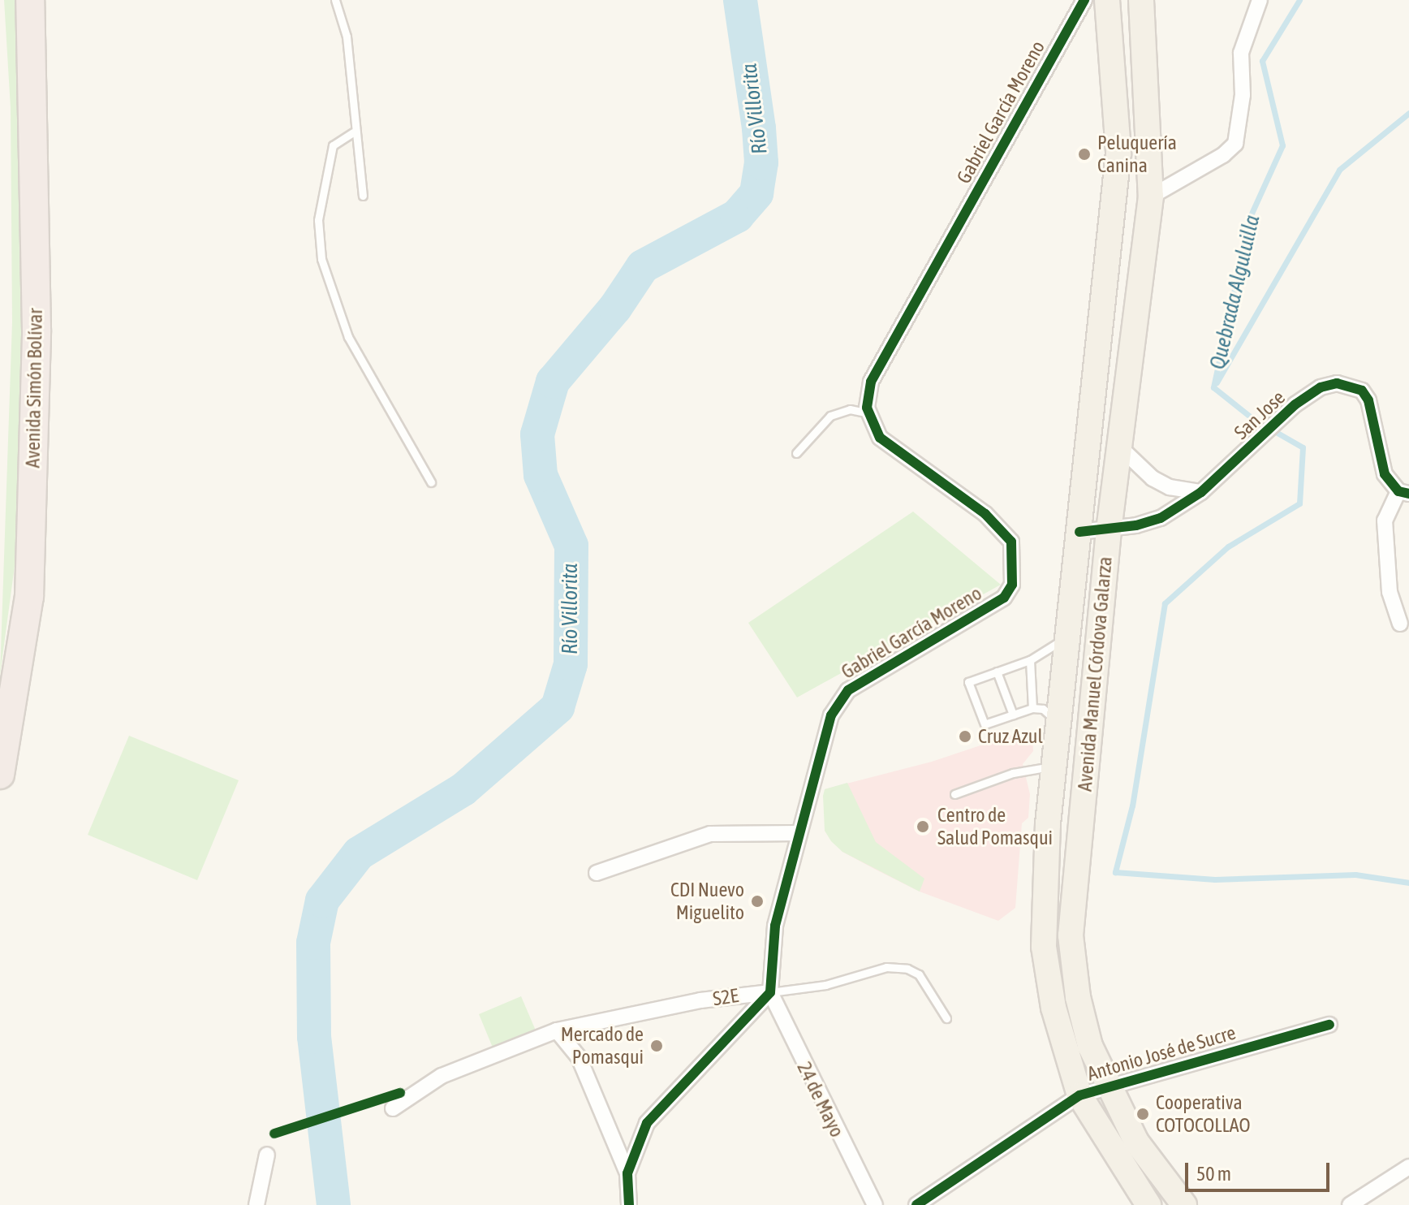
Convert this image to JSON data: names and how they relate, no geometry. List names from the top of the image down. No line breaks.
{"streets":{"highway":["Avenida Simón Bolívar"],"main road":["Avenida Manuel Córdova Galarza"],"street":["Gabriel García Moreno","San Jose","S2E","Antonio José de Sucre","24 de Mayo"]},"crossings":[["Gabriel García Moreno","S2E"],["Gabriel García Moreno","24 de Mayo"],["San Jose","Avenida Manuel Córdova Galarza"],["Avenida Manuel Córdova Galarza","Antonio José de Sucre"],["S2E","24 de Mayo"]],"water":["Río Villorita","Quebrada Alguluilla"],"places":["Peluquería Canina","Cruz Azul","Centro de Salud Pomasqui","CDI Nuevo Miguelito","Mercado de Pomasqui","Cooperativa COTOCOLLAO"],"scale_bar":"50 m"}
